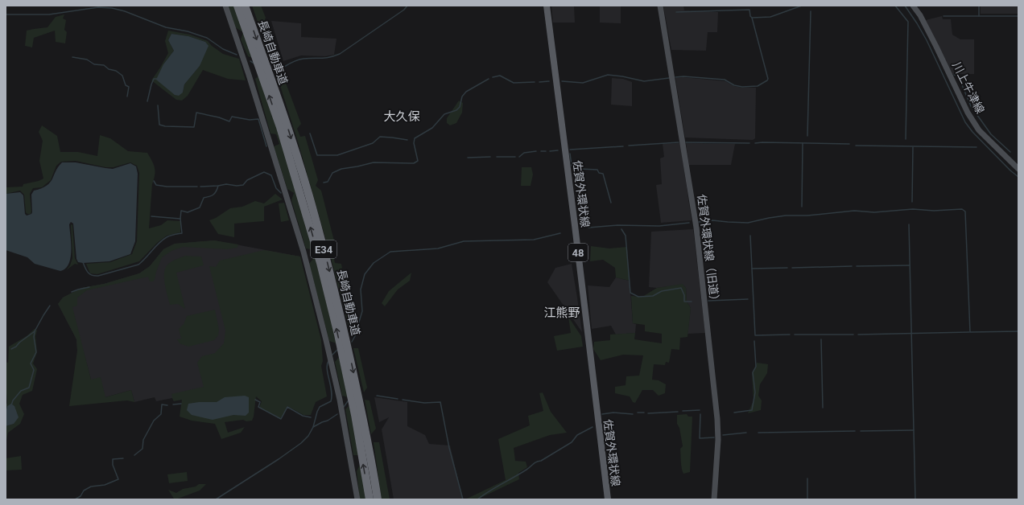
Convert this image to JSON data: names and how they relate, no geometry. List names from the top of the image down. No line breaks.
{"streets":{"highway":["長崎自動車道","E34"],"main road":["佐賀外環状線","48"],"street":["川上牛津線","佐賀外環状線（旧道）"]},"districts":["大久保","江熊野"]}
